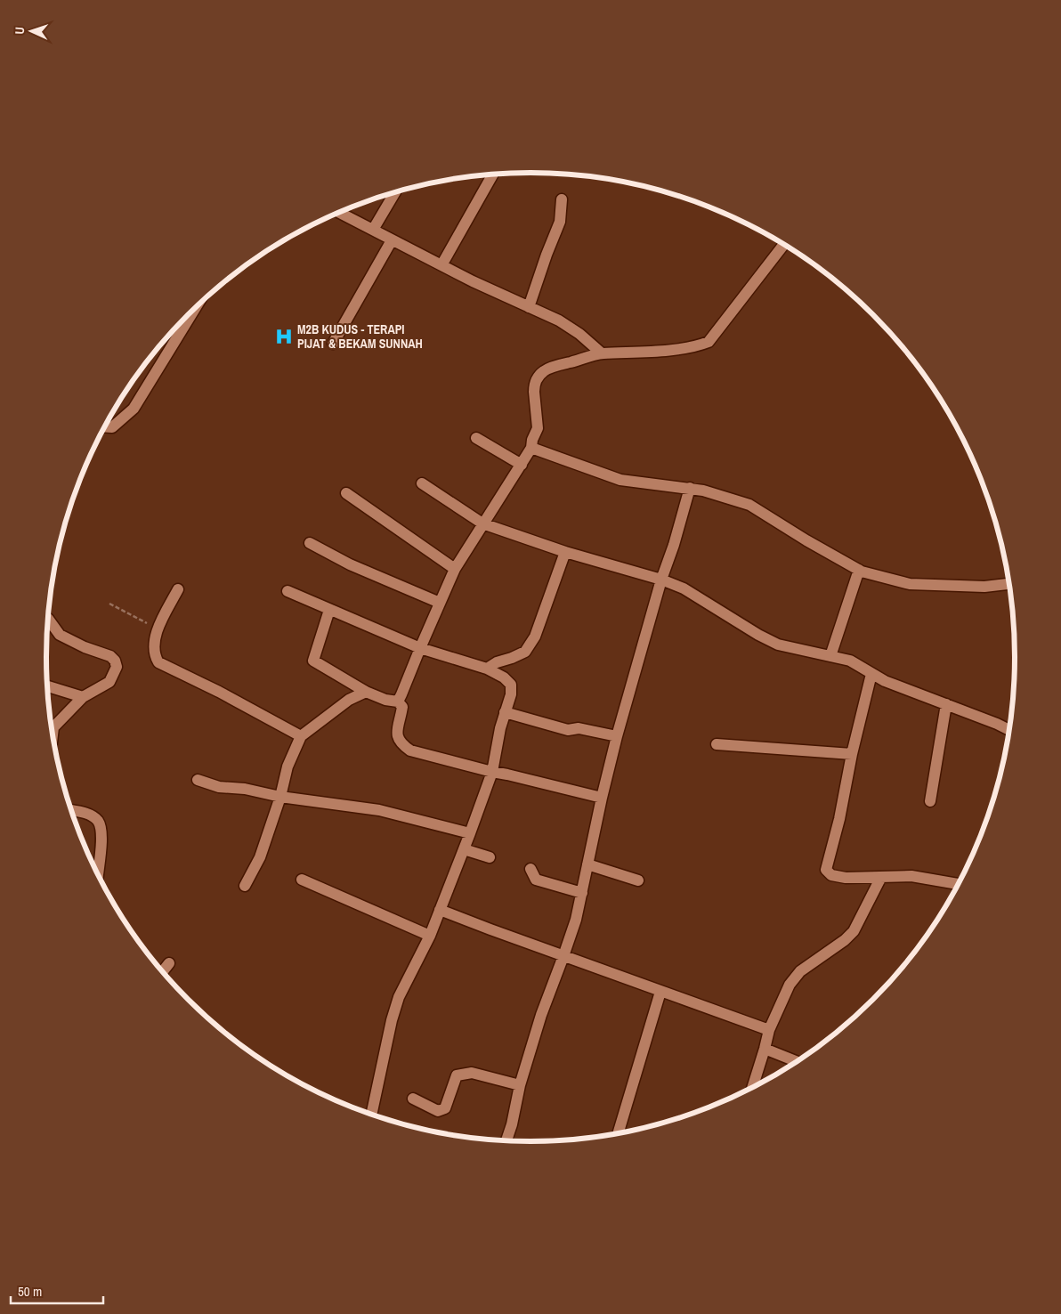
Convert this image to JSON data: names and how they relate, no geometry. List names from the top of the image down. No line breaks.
{"places":{"hospital":["M2B KUDUS - TERAPI PIJAT & BEKAM SUNNAH"]},"scale_bar":"50 m","north":"left"}
